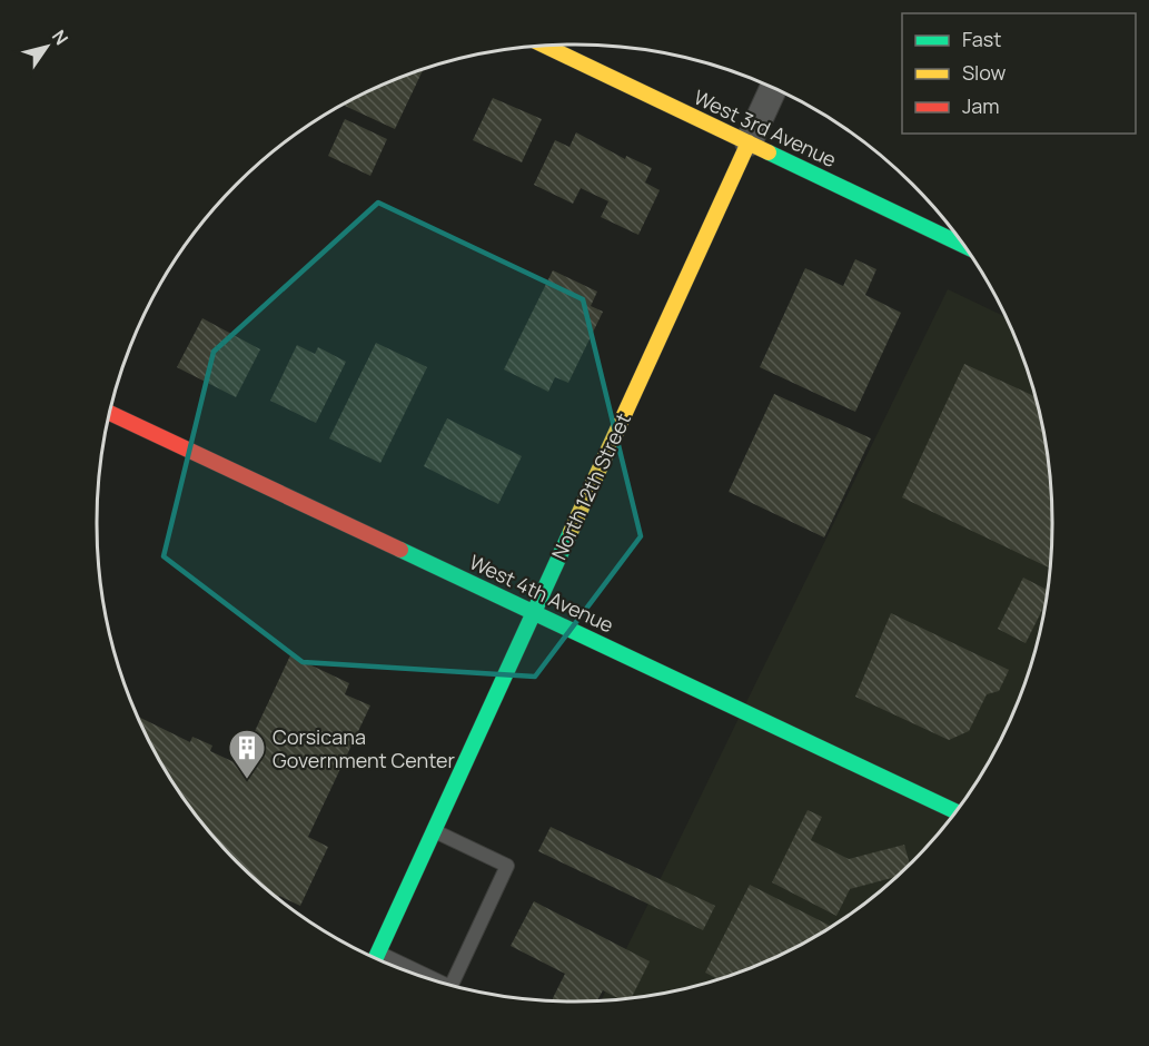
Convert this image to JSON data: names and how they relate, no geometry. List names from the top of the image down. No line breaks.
{"streets":{"street":["West 3rd Avenue","North 12th Street","West 4th Avenue"]},"crossings":[["West 3rd Avenue","North 12th Street"],["North 12th Street","West 4th Avenue"]],"places":{"building":["Corsicana Government Center"]},"legend":["Fast","Slow","Jam"],"north":"top right"}
